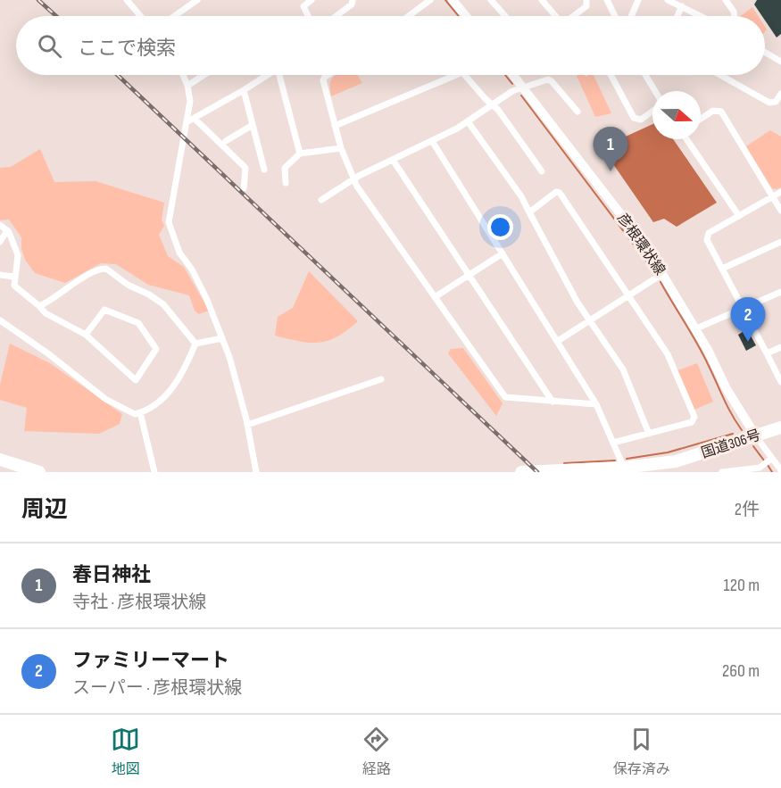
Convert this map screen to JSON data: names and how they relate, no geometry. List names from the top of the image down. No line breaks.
{"streets":{"highway":["国道306号"],"main road":["彦根環状線"]},"crossings":[["彦根環状線","国道306号"]],"north":"right","page":{"search":"ここで検索","pins":["1","2"],"heading":["周辺","2件"],"list":[{"mark":"1","name":"春日神社","note":"寺社 · 彦根環状線","value":"120 m"},{"mark":"2","name":"ファミリーマート","note":"スーパー · 彦根環状線","value":"260 m"}],"nav":["地図","経路","保存済み"]}}
